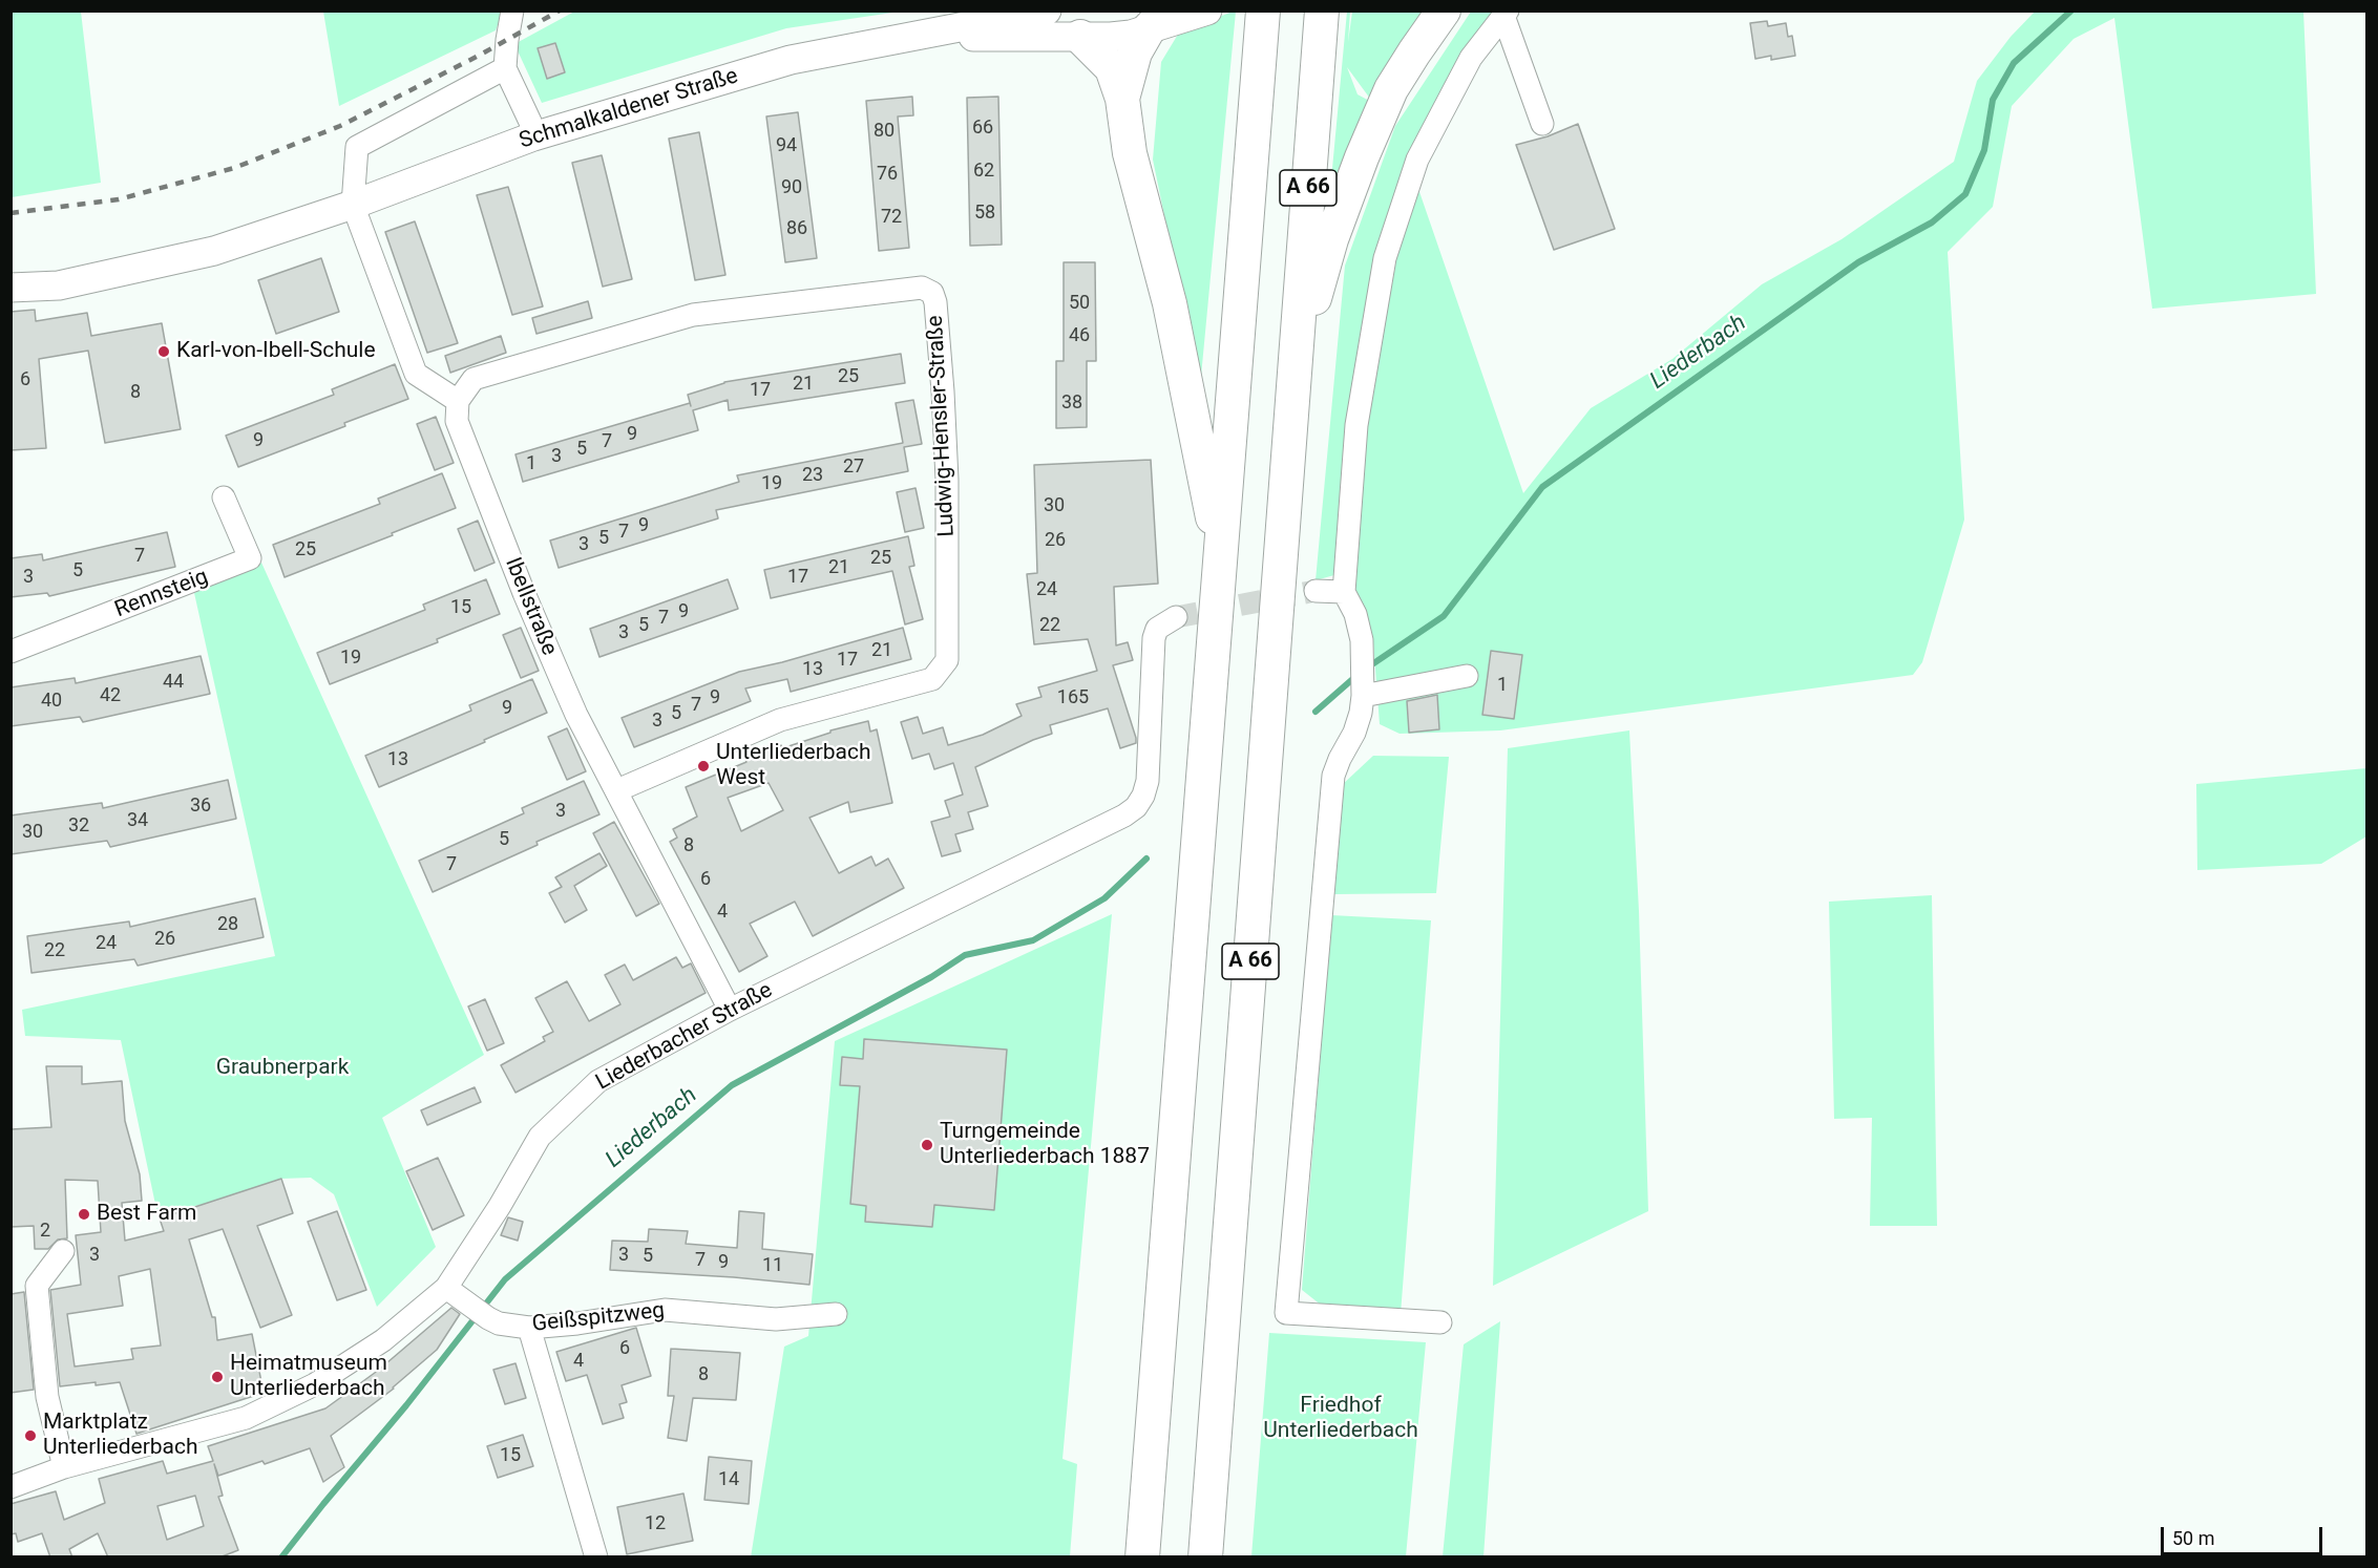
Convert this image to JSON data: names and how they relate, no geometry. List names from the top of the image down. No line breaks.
{"streets":{"highway":["A 66"],"main road":["Schmalkaldener Straße"],"street":["Ludwig-Hensler-Straße","Rennsteig","Ibellstraße","Liederbacher Straße","Geißspitzweg"]},"crossings":[["Ludwig-Hensler-Straße","Ibellstraße"],["Ibellstraße","Liederbacher Straße"],["Liederbacher Straße","Geißspitzweg"]],"water":["Liederbach"],"parks":["Graubnerpark","Friedhof Unterliederbach"],"places":["Karl-von-Ibell-Schule","Unterliederbach West","Turngemeinde Unterliederbach 1887","Best Farm","Heimatmuseum Unterliederbach","Marktplatz Unterliederbach"],"house_numbers":["66","80","94","62","76","90","58","72","86","50","46","25","6","21","17","8","38","9","9","7","5","3","1","27","23","19","30","9","7","5","26","3","25","7","25","21","5","3","17","24","15","9","7","5","22","3","21","19","17","13","44","1","42","9","165","40","7","9","5","3","13","36","3","34","32","30","5","8","7","6","4","28","26","24","22","2","3","3","5","7","9","11","6","4","8","15","14","12"],"scale_bar":"50 m"}
